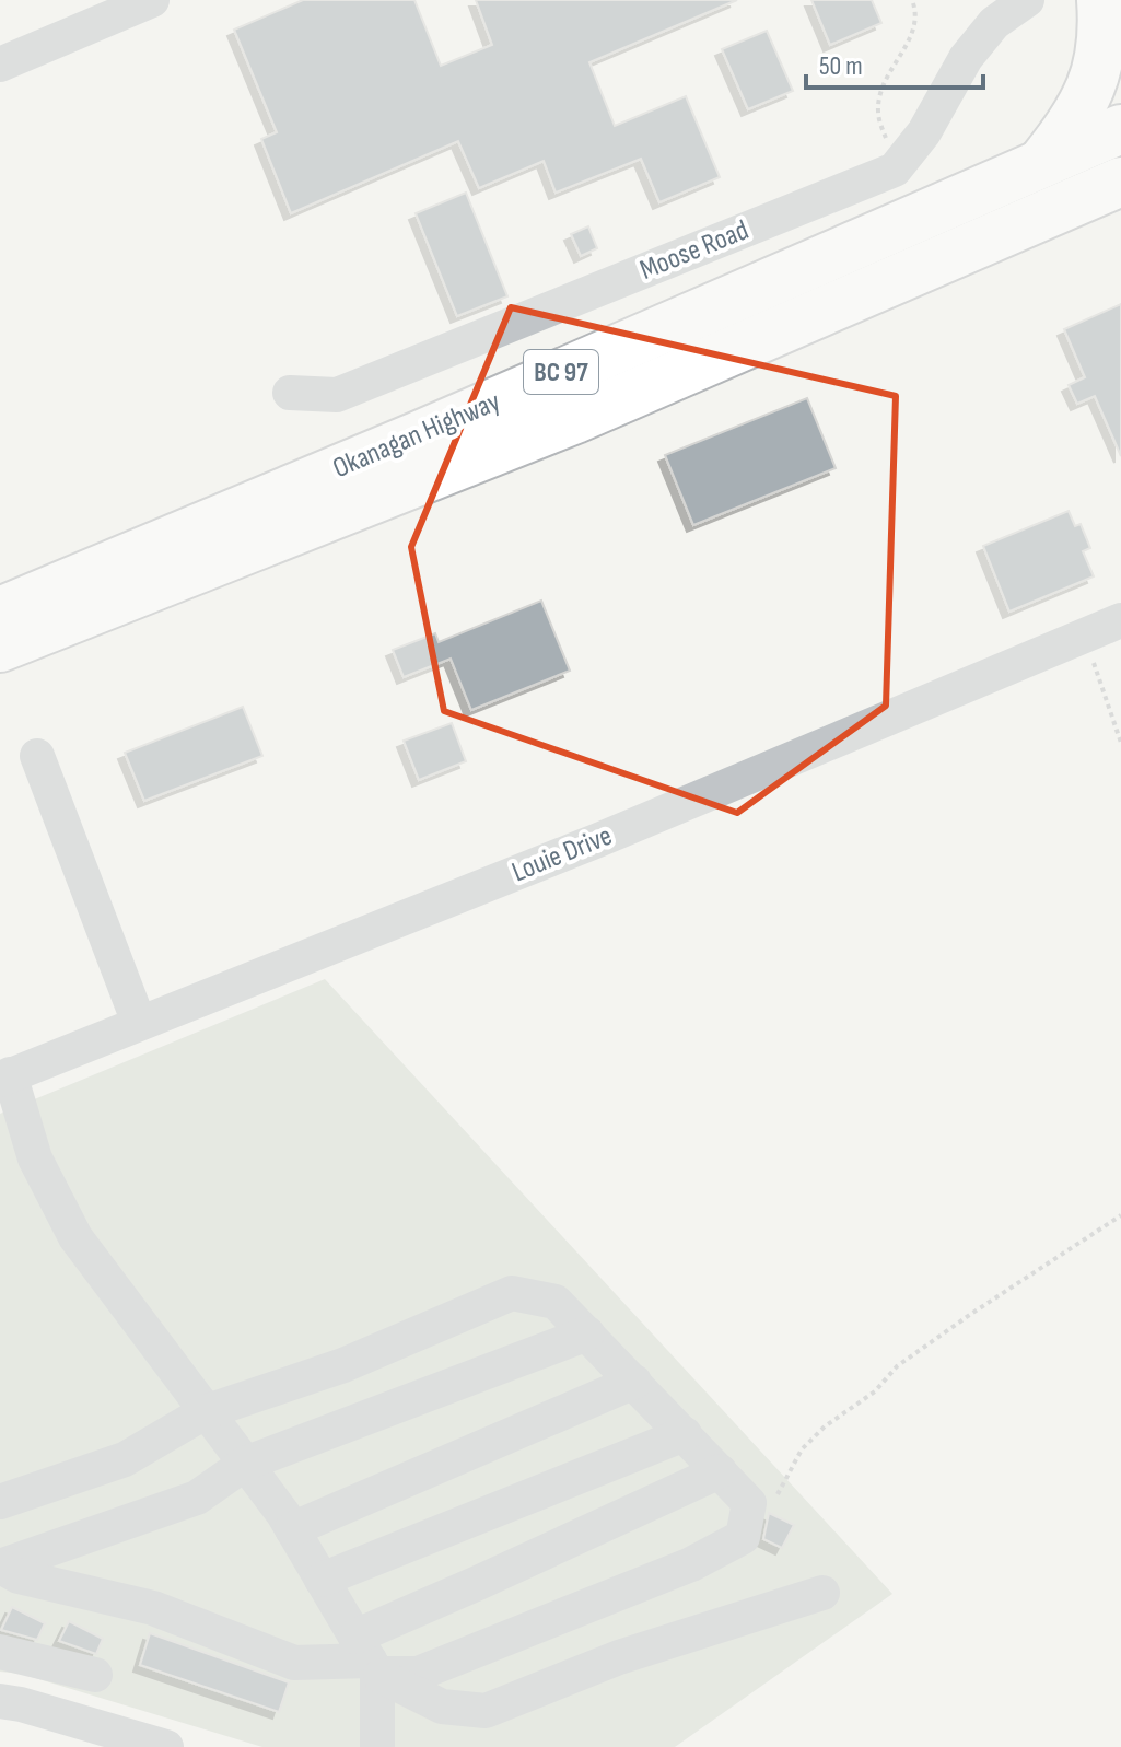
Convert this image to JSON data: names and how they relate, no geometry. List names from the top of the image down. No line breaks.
{"streets":{"highway":["BC 97","Okanagan Highway"],"street":["Moose Road","Louie Drive"]},"scale_bar":"50 m"}
